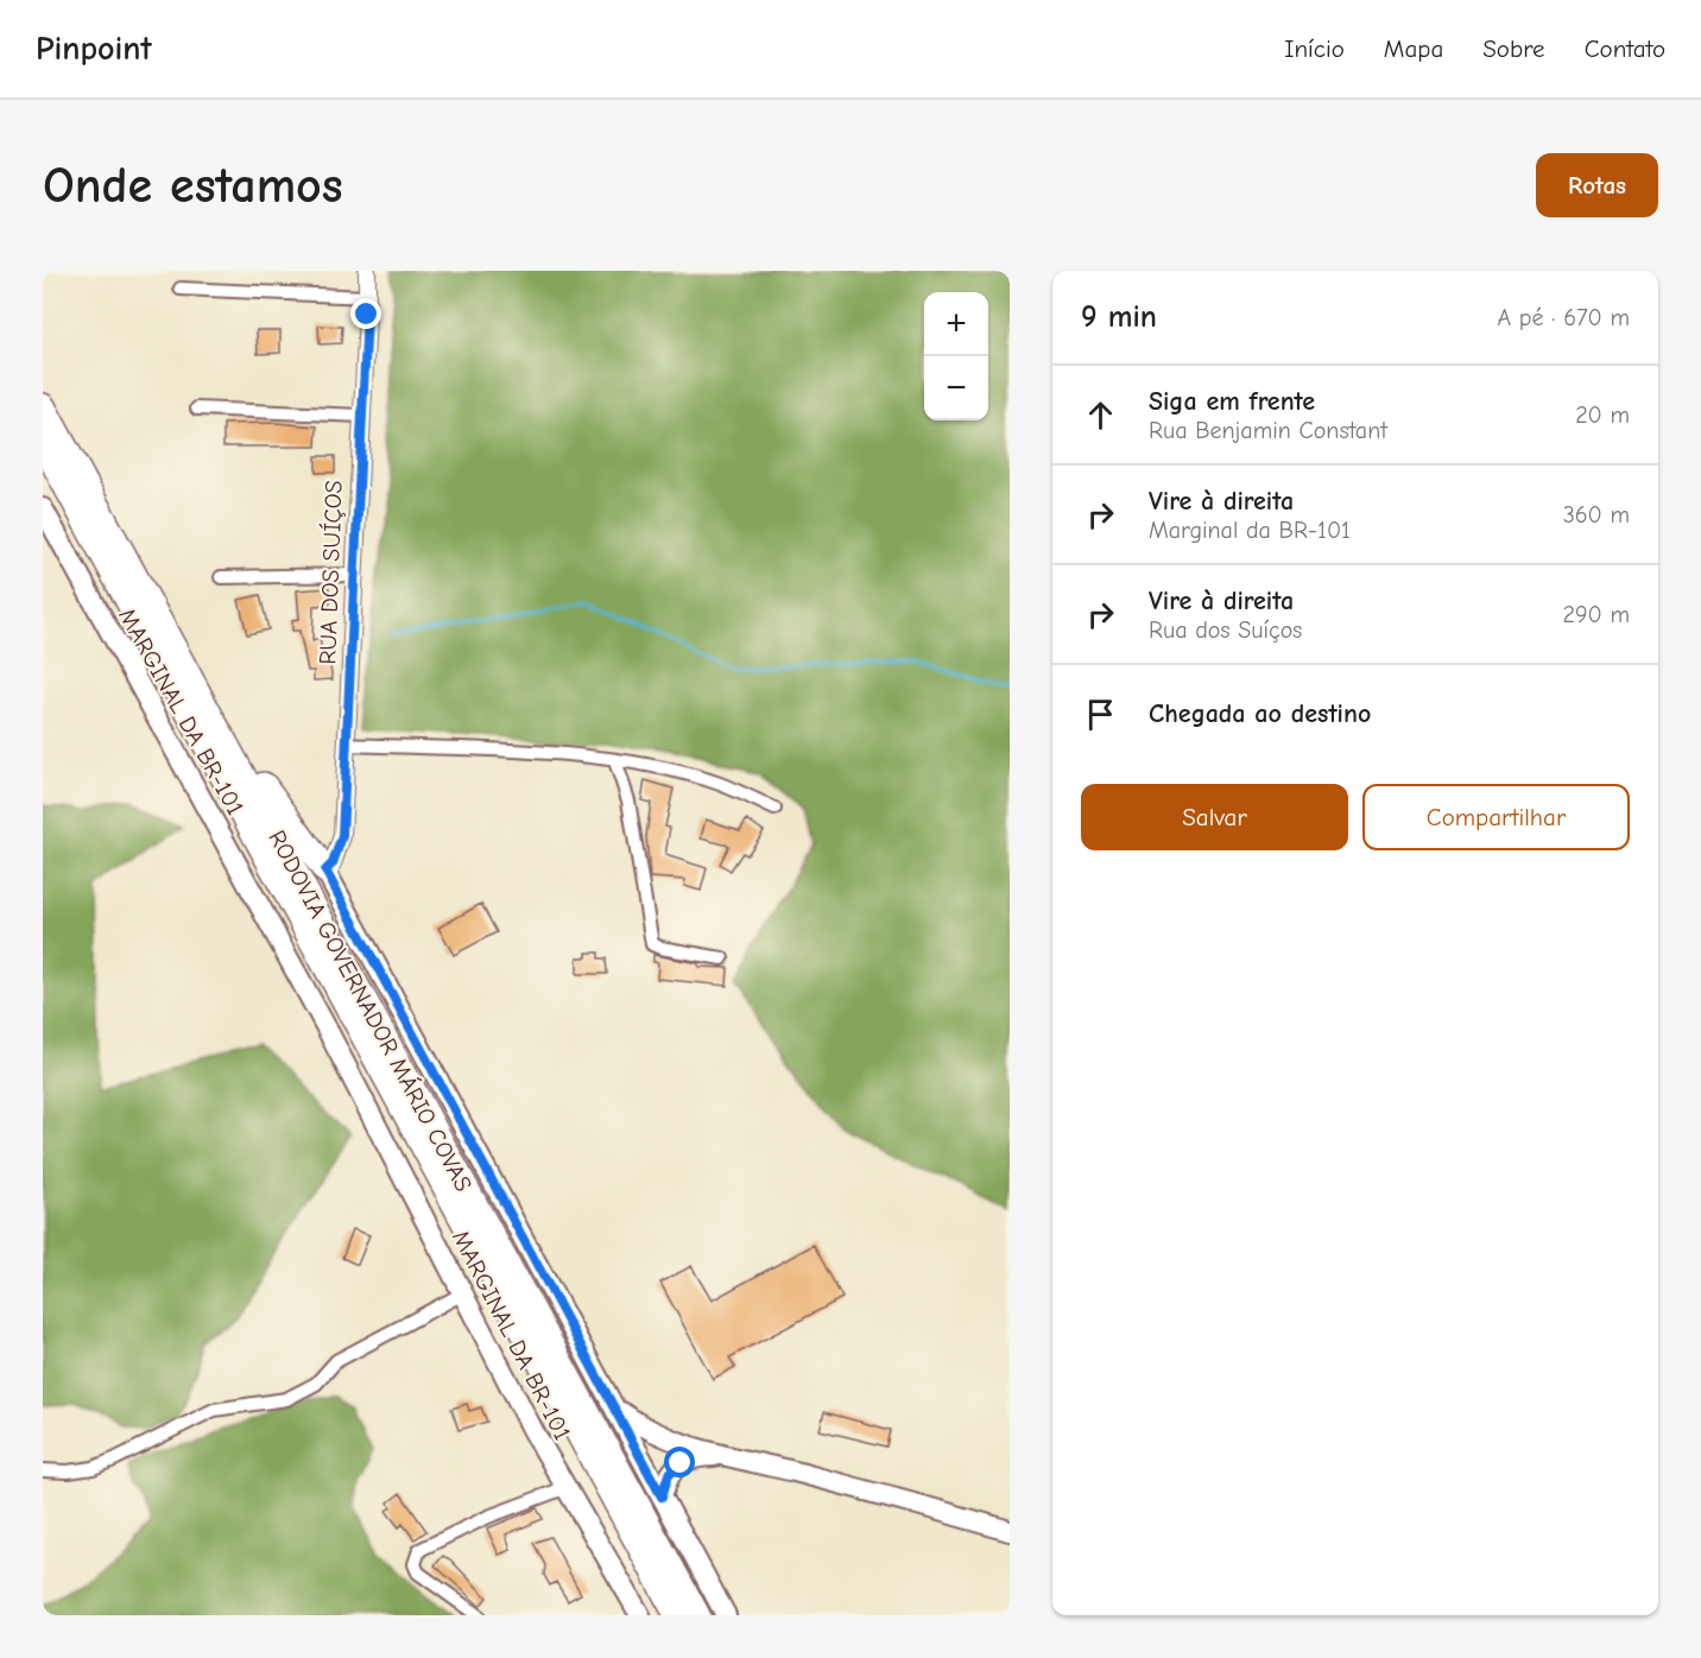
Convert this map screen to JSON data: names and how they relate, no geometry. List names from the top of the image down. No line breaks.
{"streets":{"highway":["RODOVIA GOVERNADOR MÁRIO COVAS"],"main road":["MARGINAL DA BR-101"],"street":["RUA DOS SUÍÇOS"]},"page":{"header":"Pinpoint","nav":["Início","Mapa","Sobre","Contato"],"buttons":["Rotas",["Salvar","Compartilhar"]],"title":"Onde estamos","heading":["9 min","A pé · 670 m"],"map_buttons":["+","−"],"list":[["Siga em frente","Rua Benjamin Constant","20 m"],["Vire à direita","Marginal da BR-101","360 m"],["Vire à direita","Rua dos Suíços","290 m"],"Chegada ao destino"]}}
